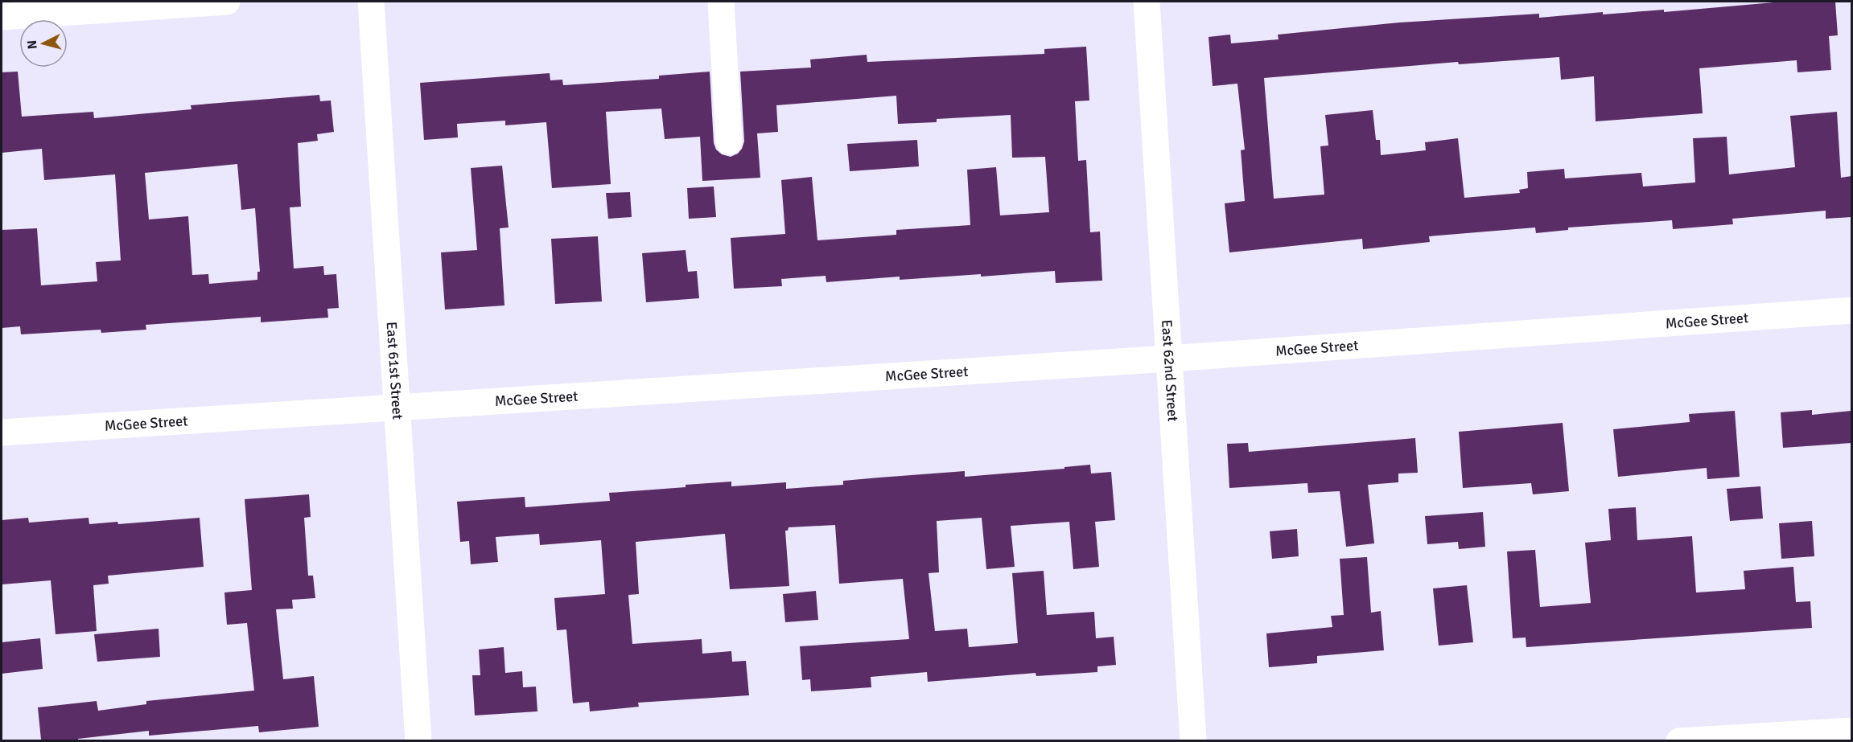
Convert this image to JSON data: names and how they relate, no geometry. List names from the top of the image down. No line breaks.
{"streets":{"street":["McGee Street","East 62nd Street","East 61st Street"]},"crossings":[["McGee Street","East 62nd Street"],["McGee Street","East 61st Street"]],"north":"left"}
